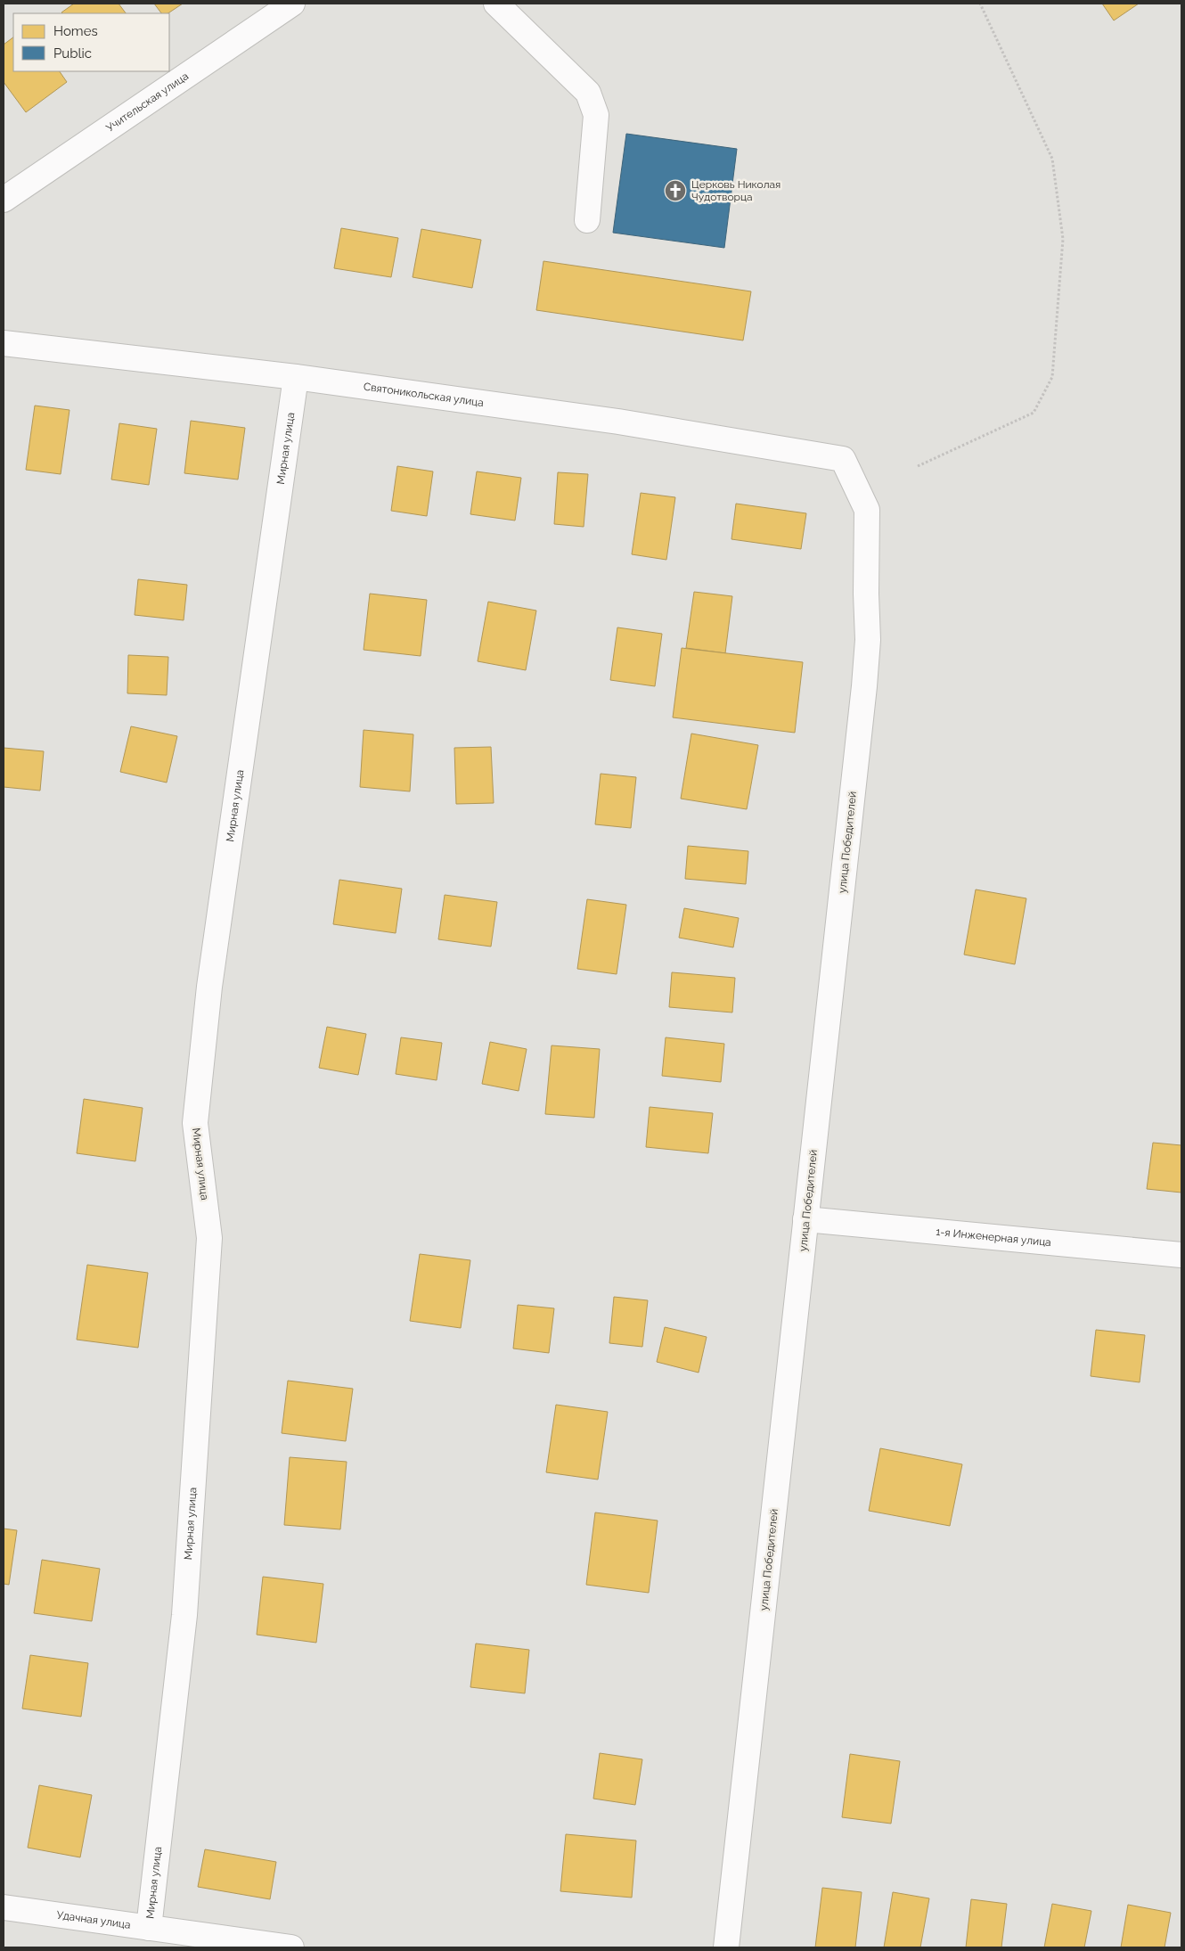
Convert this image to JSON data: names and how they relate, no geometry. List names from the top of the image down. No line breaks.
{"streets":{"street":["Учительская улица","Святоникольская улица","Мирная улица","улица Победителей","1-я Инженерная улица","Удачная улица"]},"crossings":[["Святоникольская улица","Мирная улица"],["Святоникольская улица","улица Победителей"],["Мирная улица","Удачная улица"],["улица Победителей","1-я Инженерная улица"]],"places":{"church":["Церковь Николая Чудотворца"]},"legend":["Homes","Public"]}
